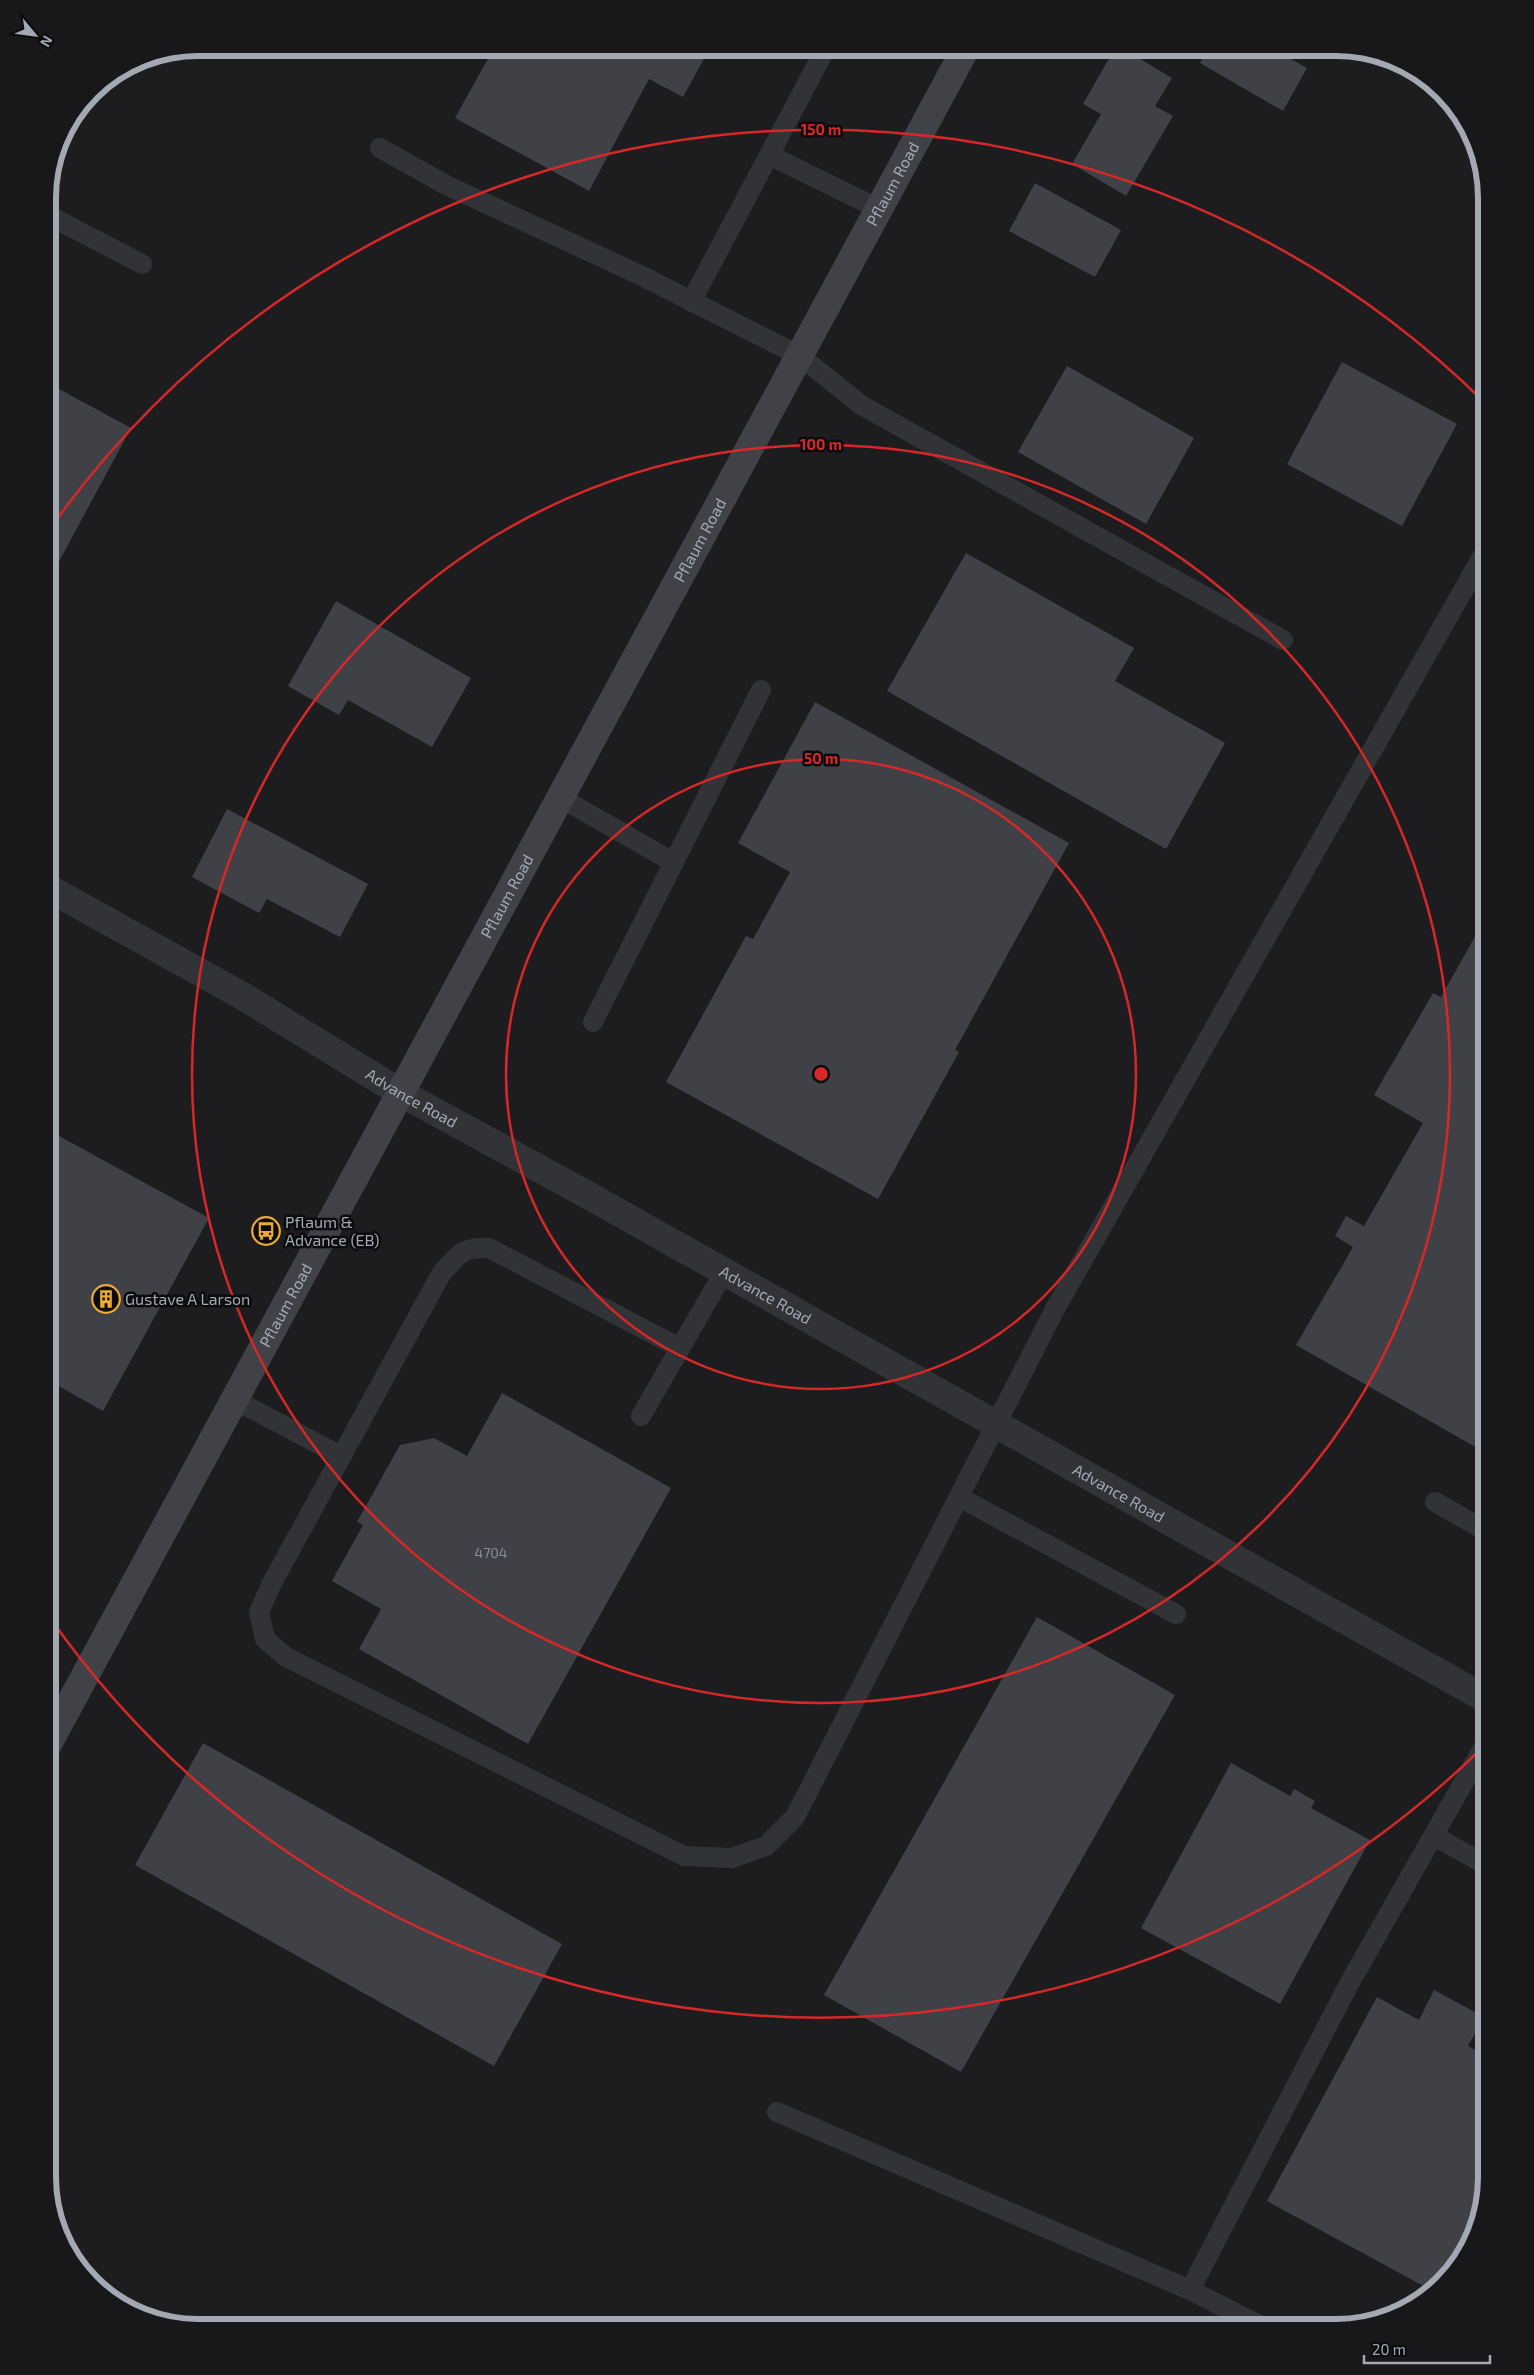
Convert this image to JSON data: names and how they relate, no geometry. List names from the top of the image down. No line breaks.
{"streets":{"street":["Pflaum Road","Advance Road"]},"crossings":[["Pflaum Road","Advance Road"]],"places":{"bus stop":["Pflaum & Advance (EB)"],"building":["Gustave A Larson"]},"house_numbers":["4704"],"scale_bar":"20 m","north":"bottom right","rings":["150 m","100 m","50 m"]}
